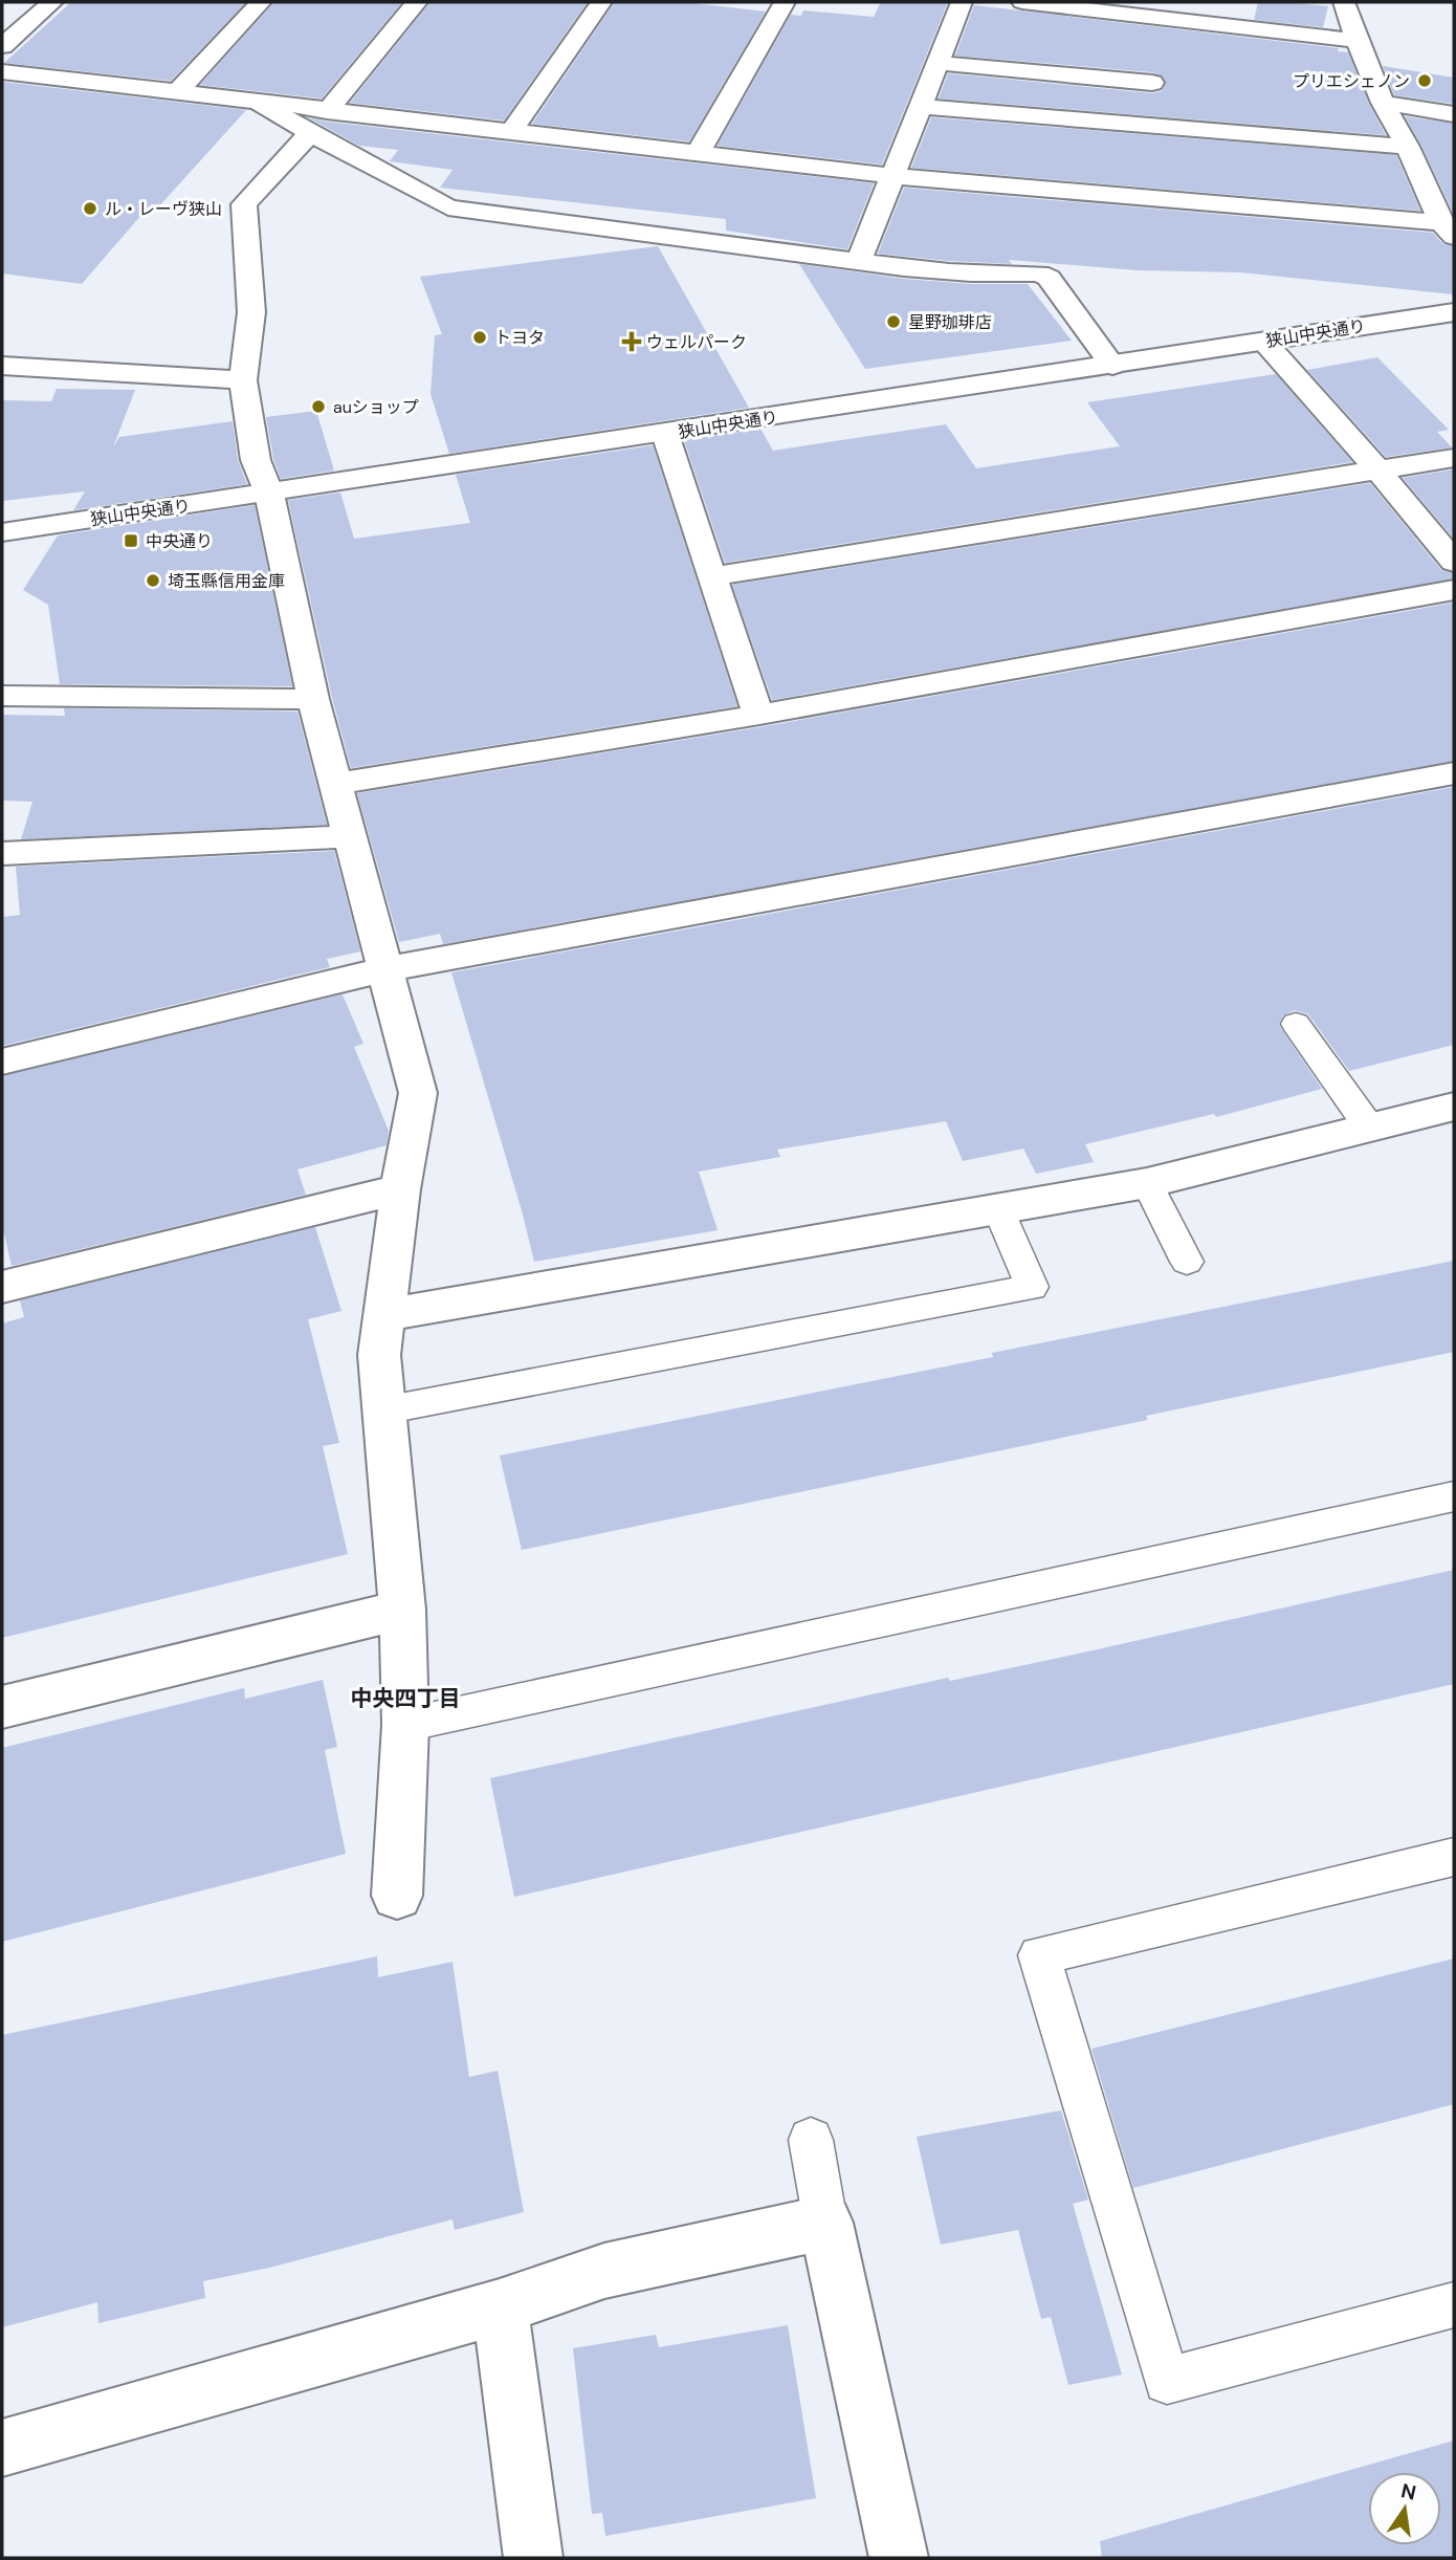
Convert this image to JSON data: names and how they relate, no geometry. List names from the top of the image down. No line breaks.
{"streets":{"street":["狭山中央通り"]},"districts":["中央四丁目"],"places":{"other":["プリエシェノン","ル・レーヴ狭山","星野珈琲店","トヨタ","auショップ","埼玉縣信用金庫"],"health":["ウェルパーク"],"transit":["中央通り"]},"north":"top"}
